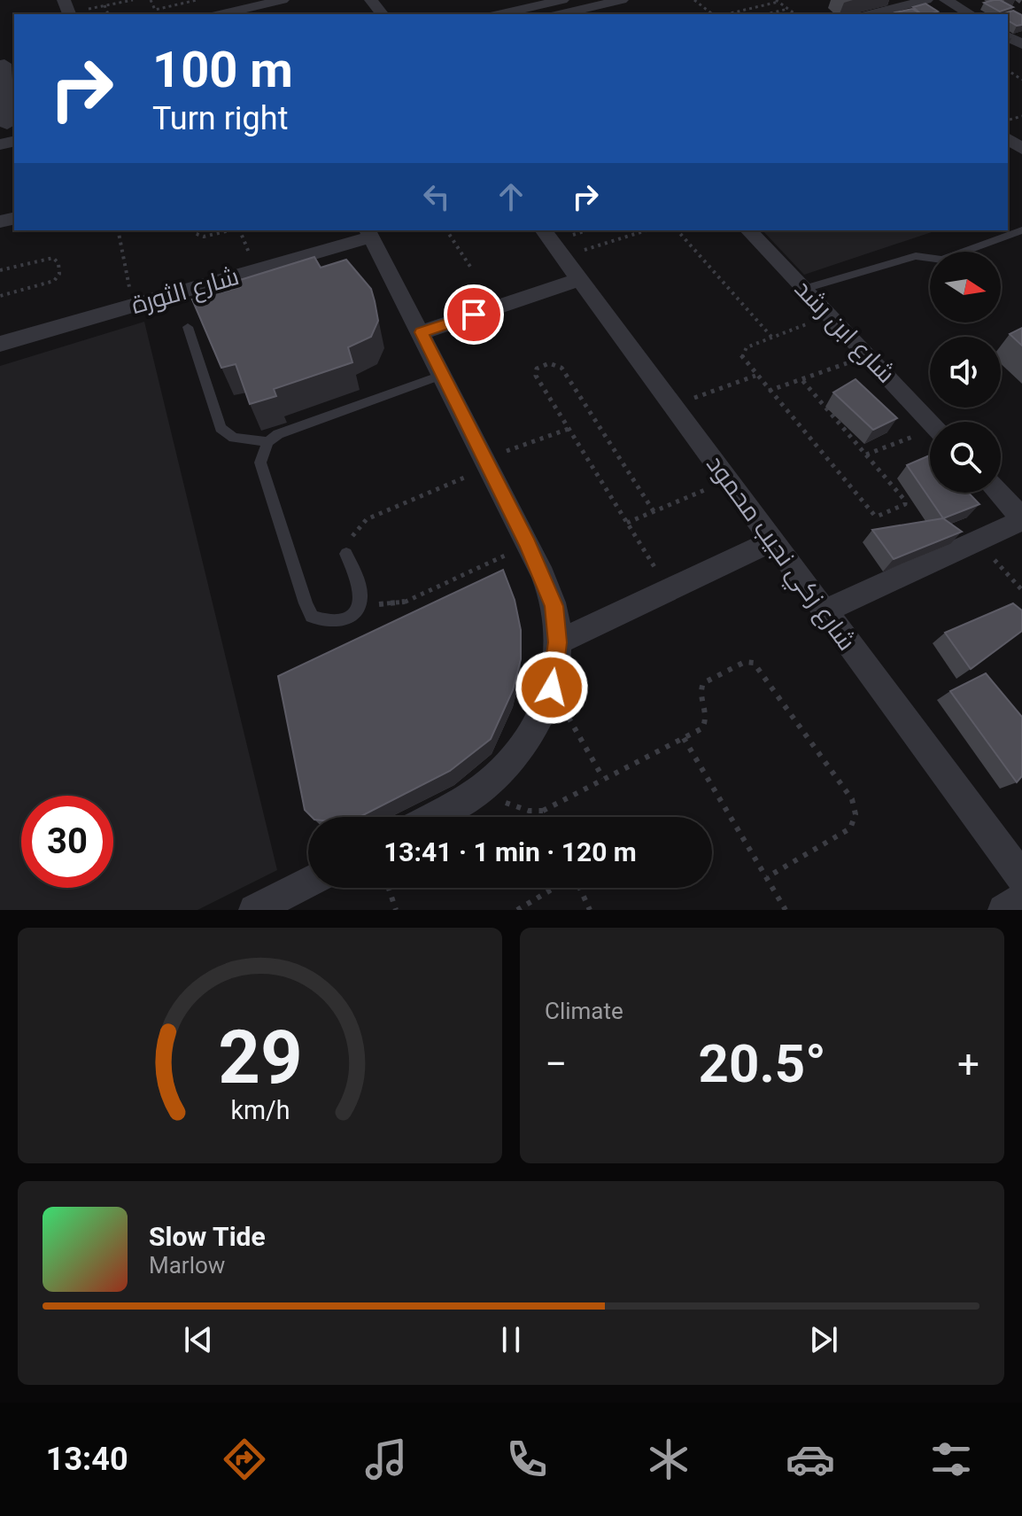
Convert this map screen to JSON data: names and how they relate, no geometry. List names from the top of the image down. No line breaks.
{"streets":{"street":["شارع الثورة","شارع ابن رشد","شارع زكي نجيب محمود"]},"north":"right","page":{"turn":["100 m","Turn right"],"limit":"30","trip":"13:41 · 1 min · 120 m","tile":"Climate","heat":["−","20.5°","+"],"song":["Slow Tide","Marlow"],"tabs":"13:40","gauge":["29","km/h"]}}
